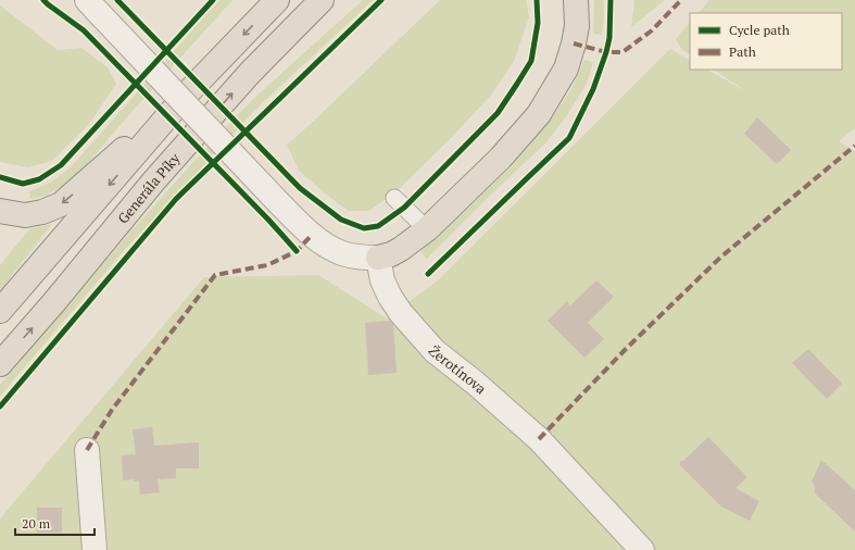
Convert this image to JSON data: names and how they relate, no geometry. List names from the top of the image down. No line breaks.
{"streets":{"highway":["Generála Píky"],"street":["Žerotínova"]},"legend":["Cycle path","Path"],"scale_bar":"20 m"}
